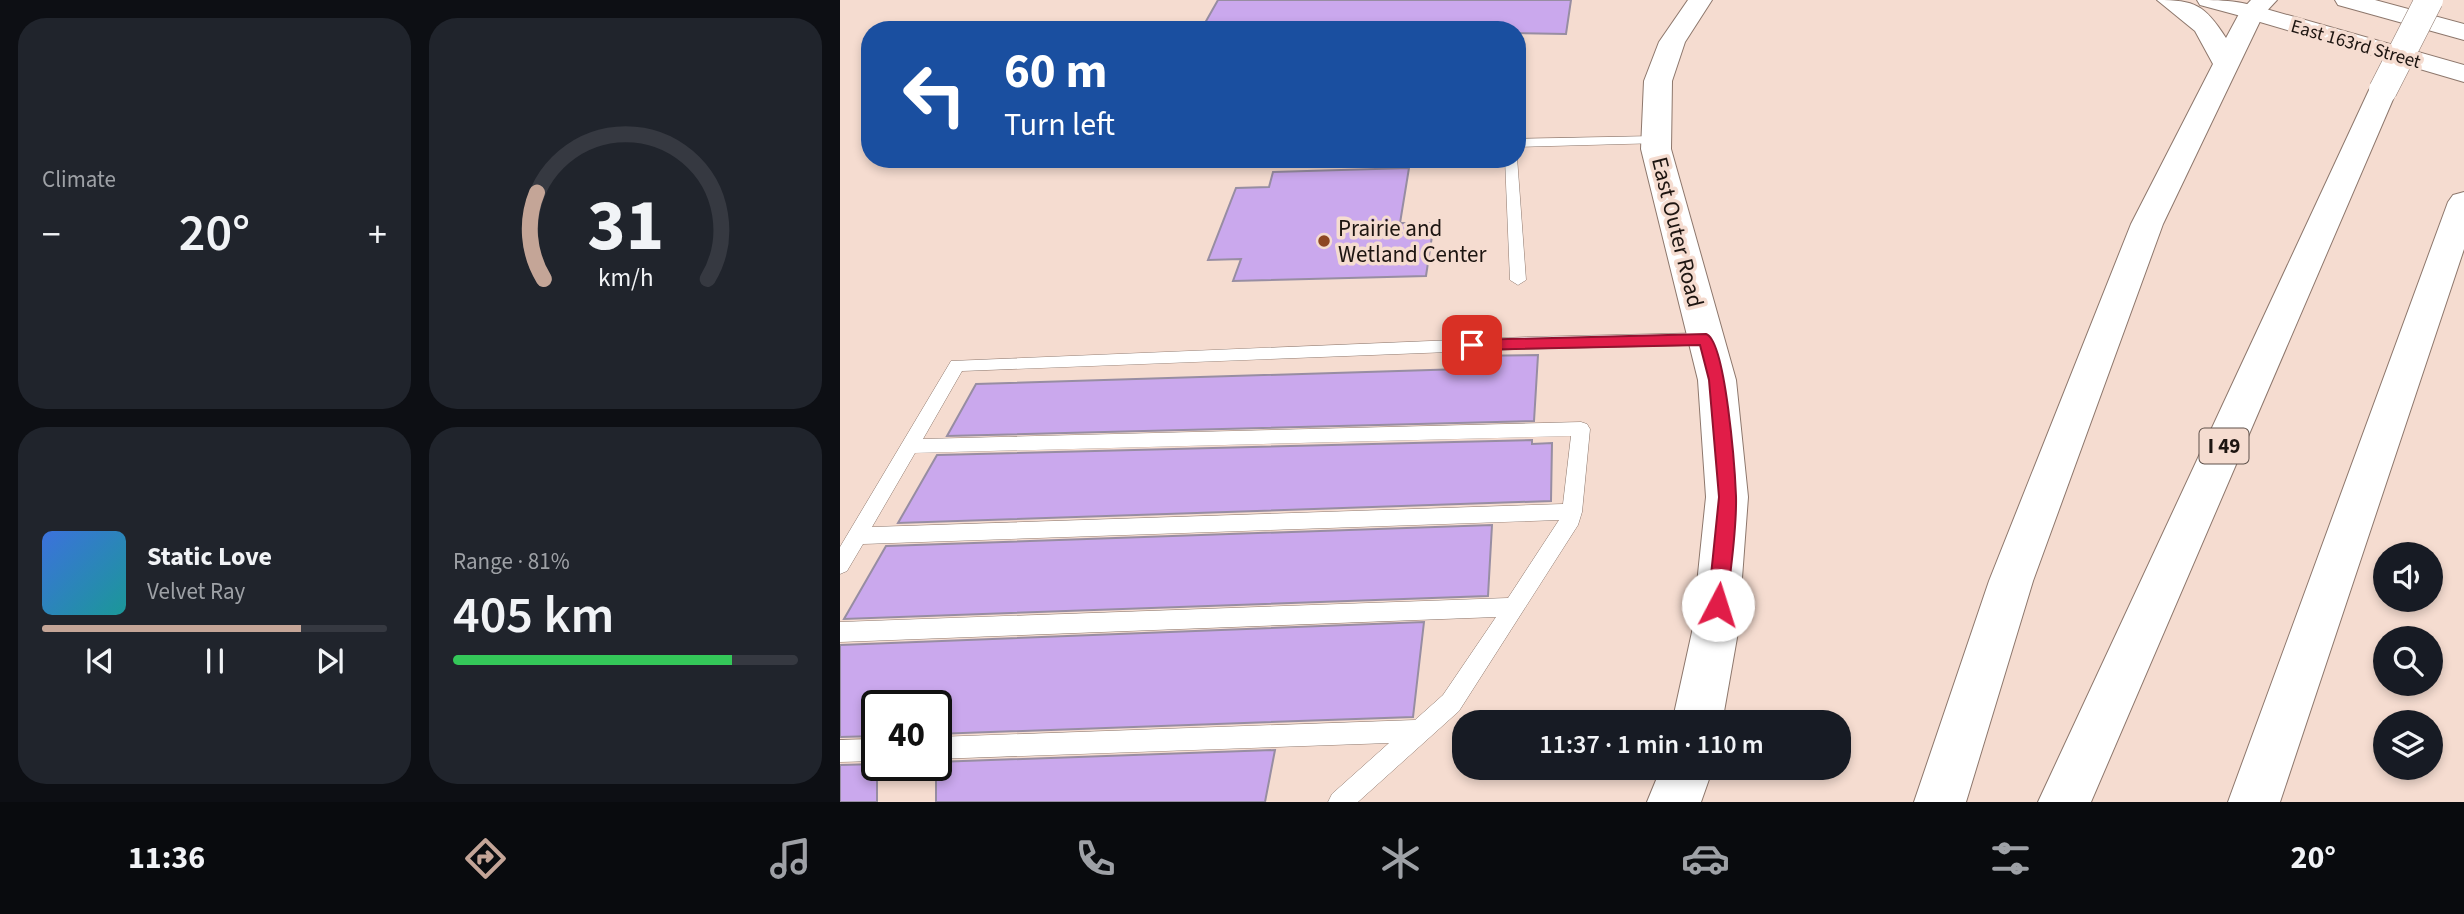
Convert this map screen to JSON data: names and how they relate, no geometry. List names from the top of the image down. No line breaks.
{"streets":{"main road":["East 163rd Street","East Outer Road","I 49"]},"places":["Prairie and Wetland Center"],"page":{"tile":["Climate",["Range · 81%","405 km"]],"turn":["60 m","Turn left"],"heat":["−","20°","+"],"song":["Static Love","Velvet Ray"],"limit":"40","trip":"11:37 · 1 min · 110 m","tabs":["11:36","20°"],"gauge":["31","km/h"]}}
